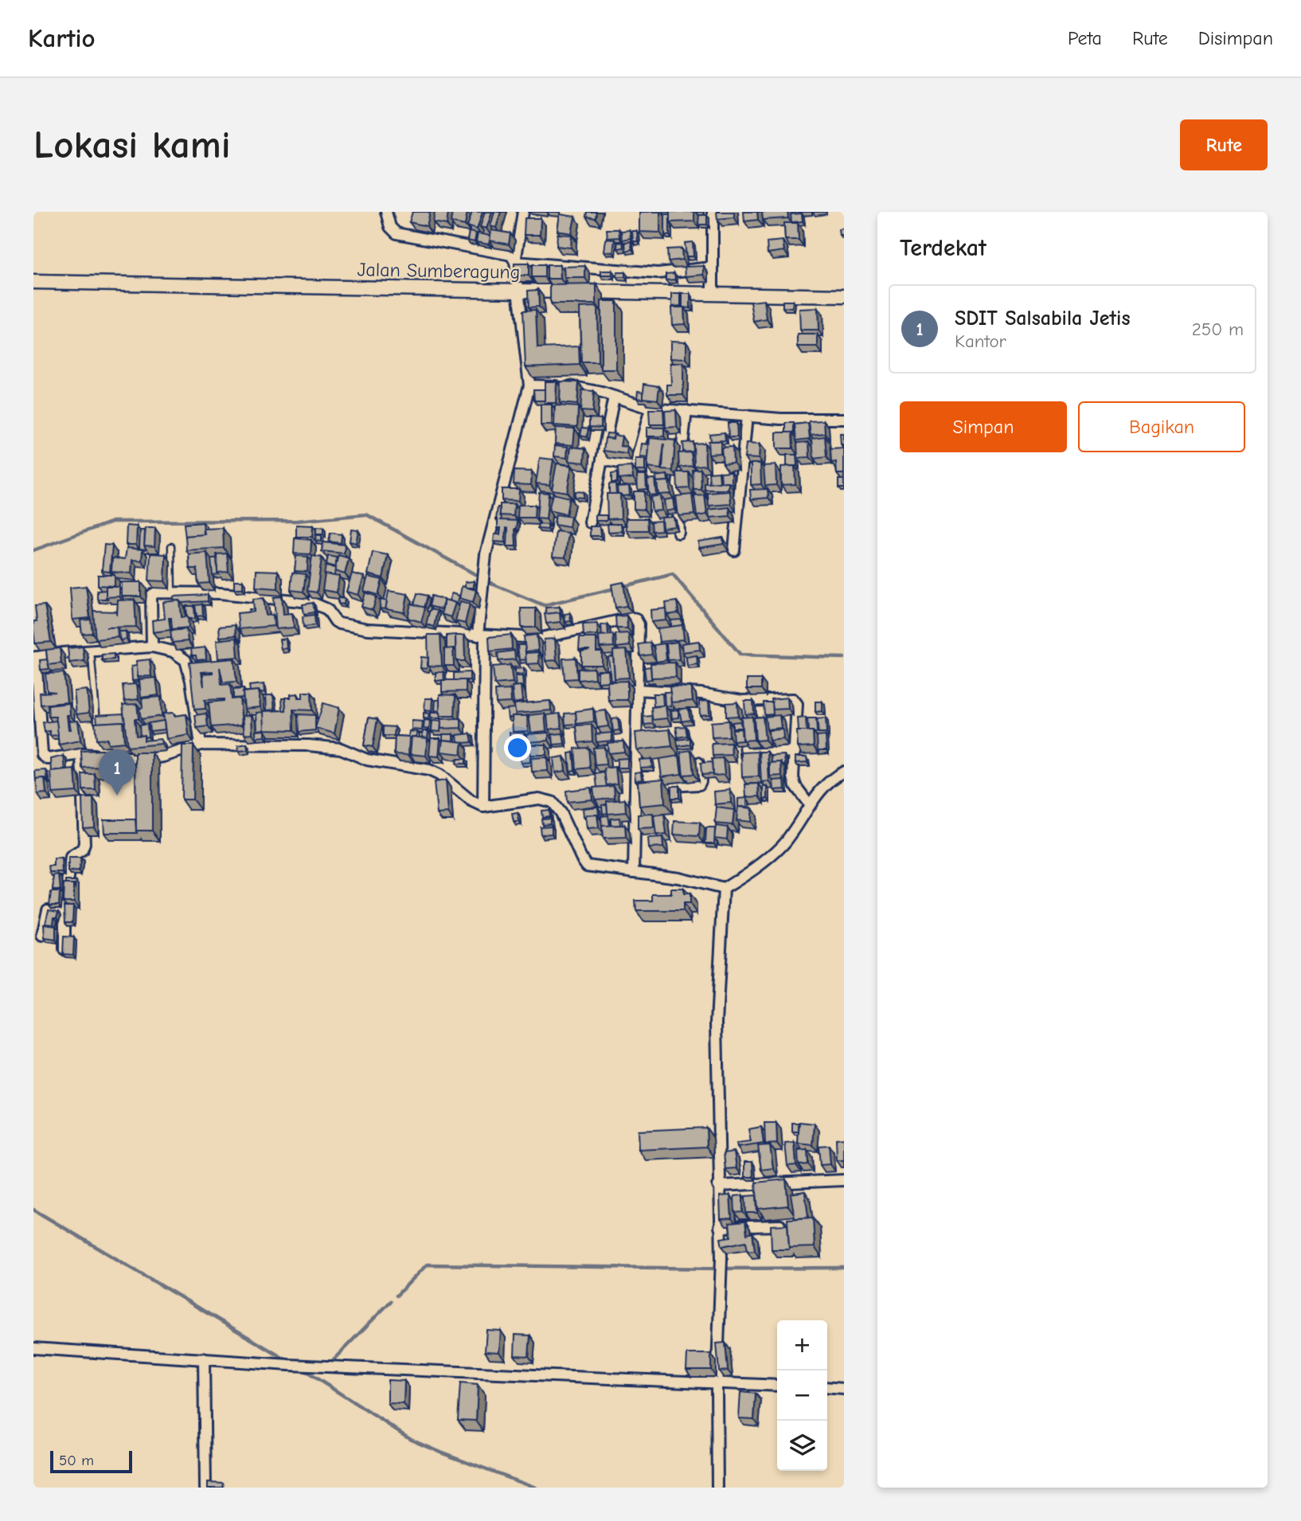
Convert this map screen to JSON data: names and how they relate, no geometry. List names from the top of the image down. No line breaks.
{"streets":{"street":["Jalan Sumberagung"]},"scale_bar":"50 m","page":{"header":"Kartio","nav":["Peta","Rute","Disimpan"],"buttons":["Rute",["Simpan","Bagikan"]],"title":"Lokasi kami","heading":"Terdekat","list":[{"mark":"1","name":"SDIT Salsabila Jetis","note":"Kantor","value":"250 m"}],"pins":"1","map_buttons":["+","−"],"scale":"50 m"}}
